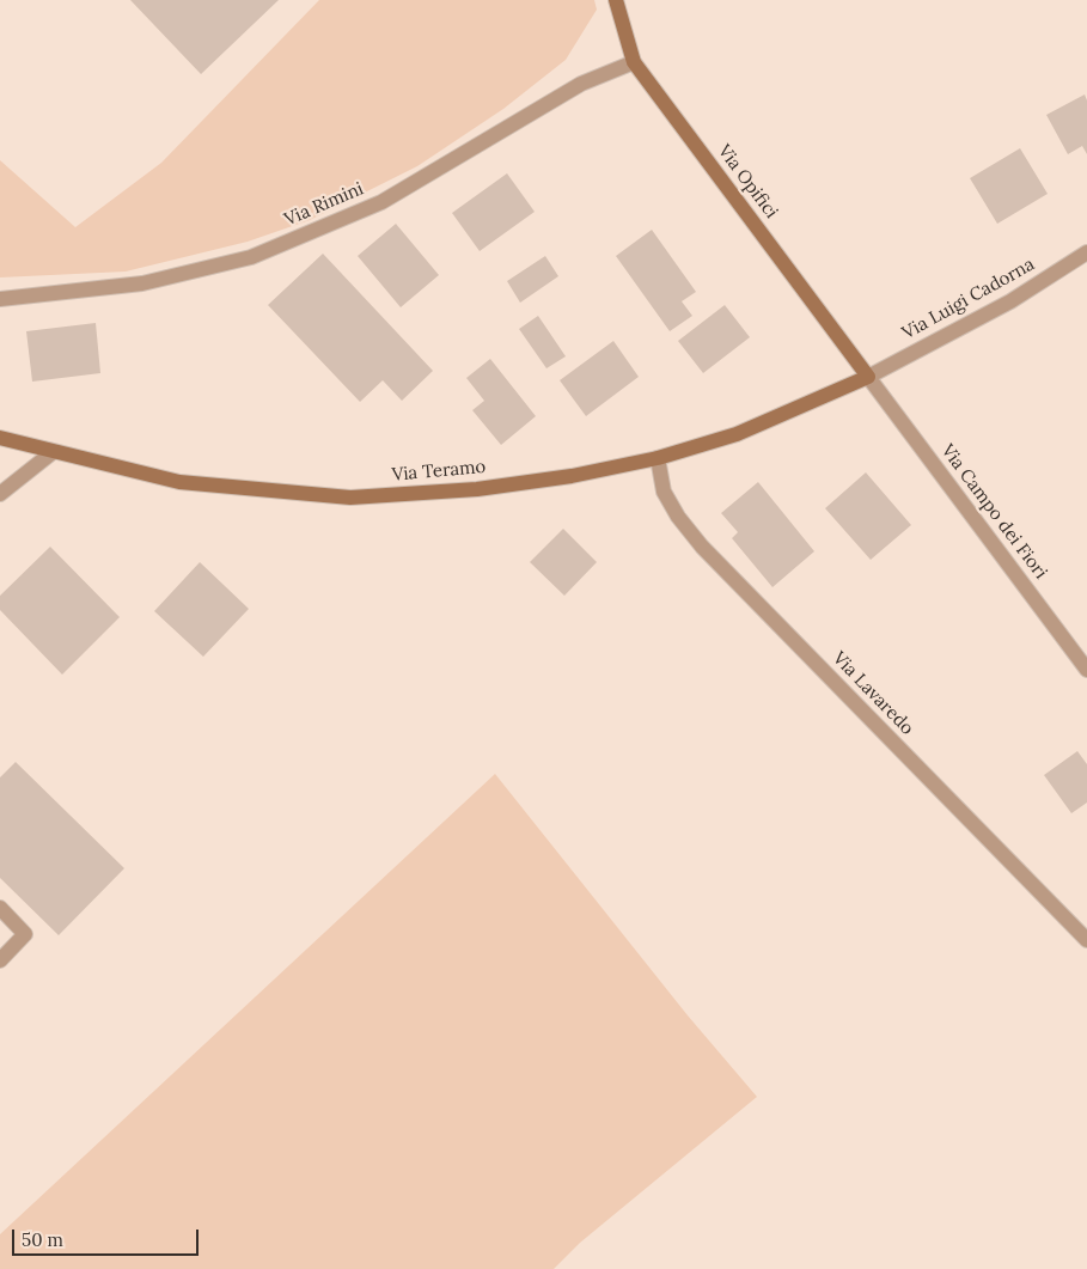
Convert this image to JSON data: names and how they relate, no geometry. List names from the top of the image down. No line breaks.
{"streets":{"street":["Via Opifici","Via Rimini","Via Luigi Cadorna","Via Teramo","Via Campo dei Fiori","Via Lavaredo"]},"crossings":[["Via Opifici","Via Rimini"],["Via Opifici","Via Luigi Cadorna"],["Via Opifici","Via Teramo"],["Via Opifici","Via Campo dei Fiori"],["Via Luigi Cadorna","Via Teramo"],["Via Luigi Cadorna","Via Campo dei Fiori"],["Via Teramo","Via Campo dei Fiori"],["Via Teramo","Via Lavaredo"]],"scale_bar":"50 m"}
